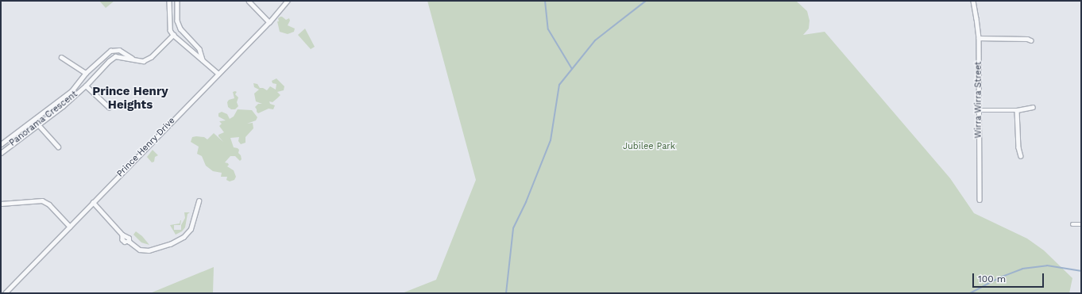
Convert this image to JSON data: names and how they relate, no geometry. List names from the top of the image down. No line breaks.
{"streets":{"street":["Wirra Wirra Street","Panorama Crescent","Prince Henry Drive"]},"districts":["Prince Henry Heights"],"parks":["Jubilee Park"],"scale_bar":"100 m"}
